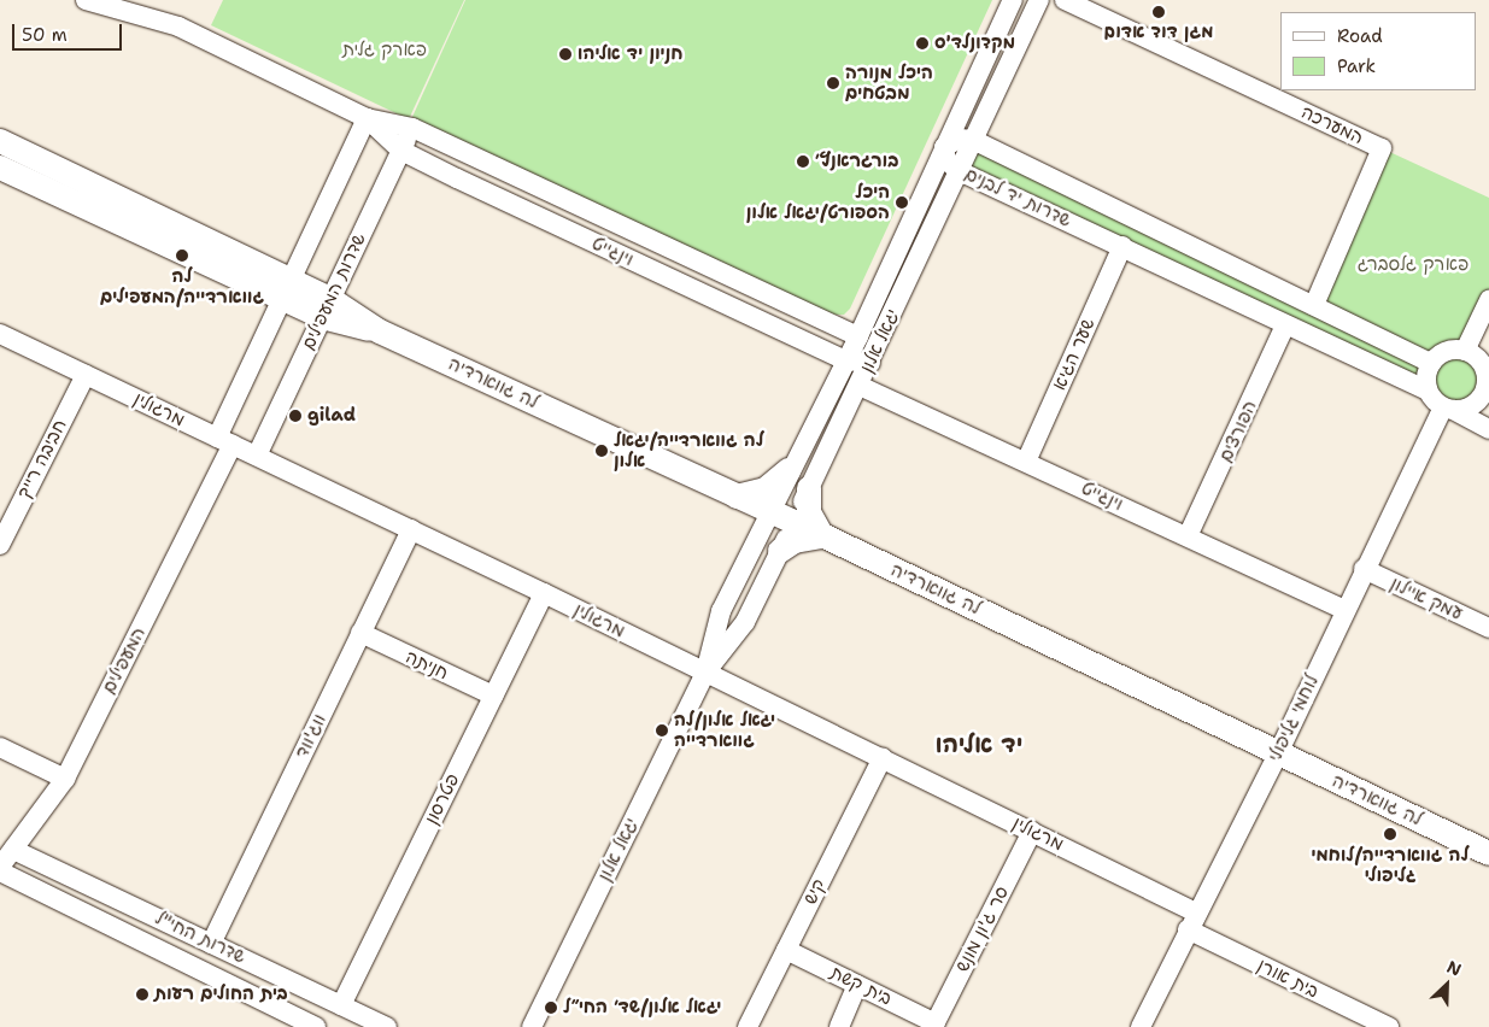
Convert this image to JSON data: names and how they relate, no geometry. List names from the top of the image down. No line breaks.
{"streets":{"main road":["לה גווארדיה"],"street":["המערכה","שדרות יד לבנים","וינגייט","שדרות המעפילים","יגאל אלון","שער הגיא","מרגולין","הפורצים","חביבה רייך","עמק איילון","המעפילים","חניתה","לוחמי גליפולי","ווג'ווד","פטרסון","קיש","סר ג'ון מונש","שדרות החי\"ל","בית אורן","בית קשת"]},"crossings":[["המערכה","שדרות יד לבנים"],["שדרות יד לבנים","יגאל אלון"],["שדרות יד לבנים","שער הגיא"],["שדרות יד לבנים","הפורצים"],["שדרות יד לבנים","לוחמי גליפולי"],["וינגייט","שדרות המעפילים"],["וינגייט","יגאל אלון"],["וינגייט","שער הגיא"],["וינגייט","הפורצים"],["וינגייט","לוחמי גליפולי"],["שדרות המעפילים","לה גווארדיה"],["שדרות המעפילים","מרגולין"],["יגאל אלון","לה גווארדיה"],["יגאל אלון","מרגולין"],["לה גווארדיה","לוחמי גליפולי"],["מרגולין","חביבה רייך"],["מרגולין","המעפילים"],["מרגולין","לוחמי גליפולי"],["מרגולין","ווג'ווד"],["מרגולין","פטרסון"],["מרגולין","קיש"],["מרגולין","סר ג'ון מונש"],["מרגולין","בית אורן"],["עמק איילון","לוחמי גליפולי"],["המעפילים","שדרות החי\"ל"],["חניתה","ווג'ווד"],["חניתה","פטרסון"],["לוחמי גליפולי","בית אורן"],["ווג'ווד","שדרות החי\"ל"],["פטרסון","שדרות החי\"ל"],["קיש","בית קשת"],["סר ג'ון מונש","בית קשת"]],"districts":["יד אליהו"],"parks":["פארק גלית","פארק גלסברג"],"places":["מגן דוד אדום","מקדונלד'ס","חניון יד אליהו","היכל מנורה מבטחים","בורגראנץ׳","היכל הספורט/יגאל אלון","לה גווארדייה/המעפילים","gilad","לה גווארדייה/יגאל אלון","יגאל אלון/לה גווארדייה","לה גווארדייה/לוחמי גליפולי","בית החולים רעות","יגאל אלון/שד׳ החי״ל"],"legend":["Road","Park"],"scale_bar":"50 m","north":"top right"}
